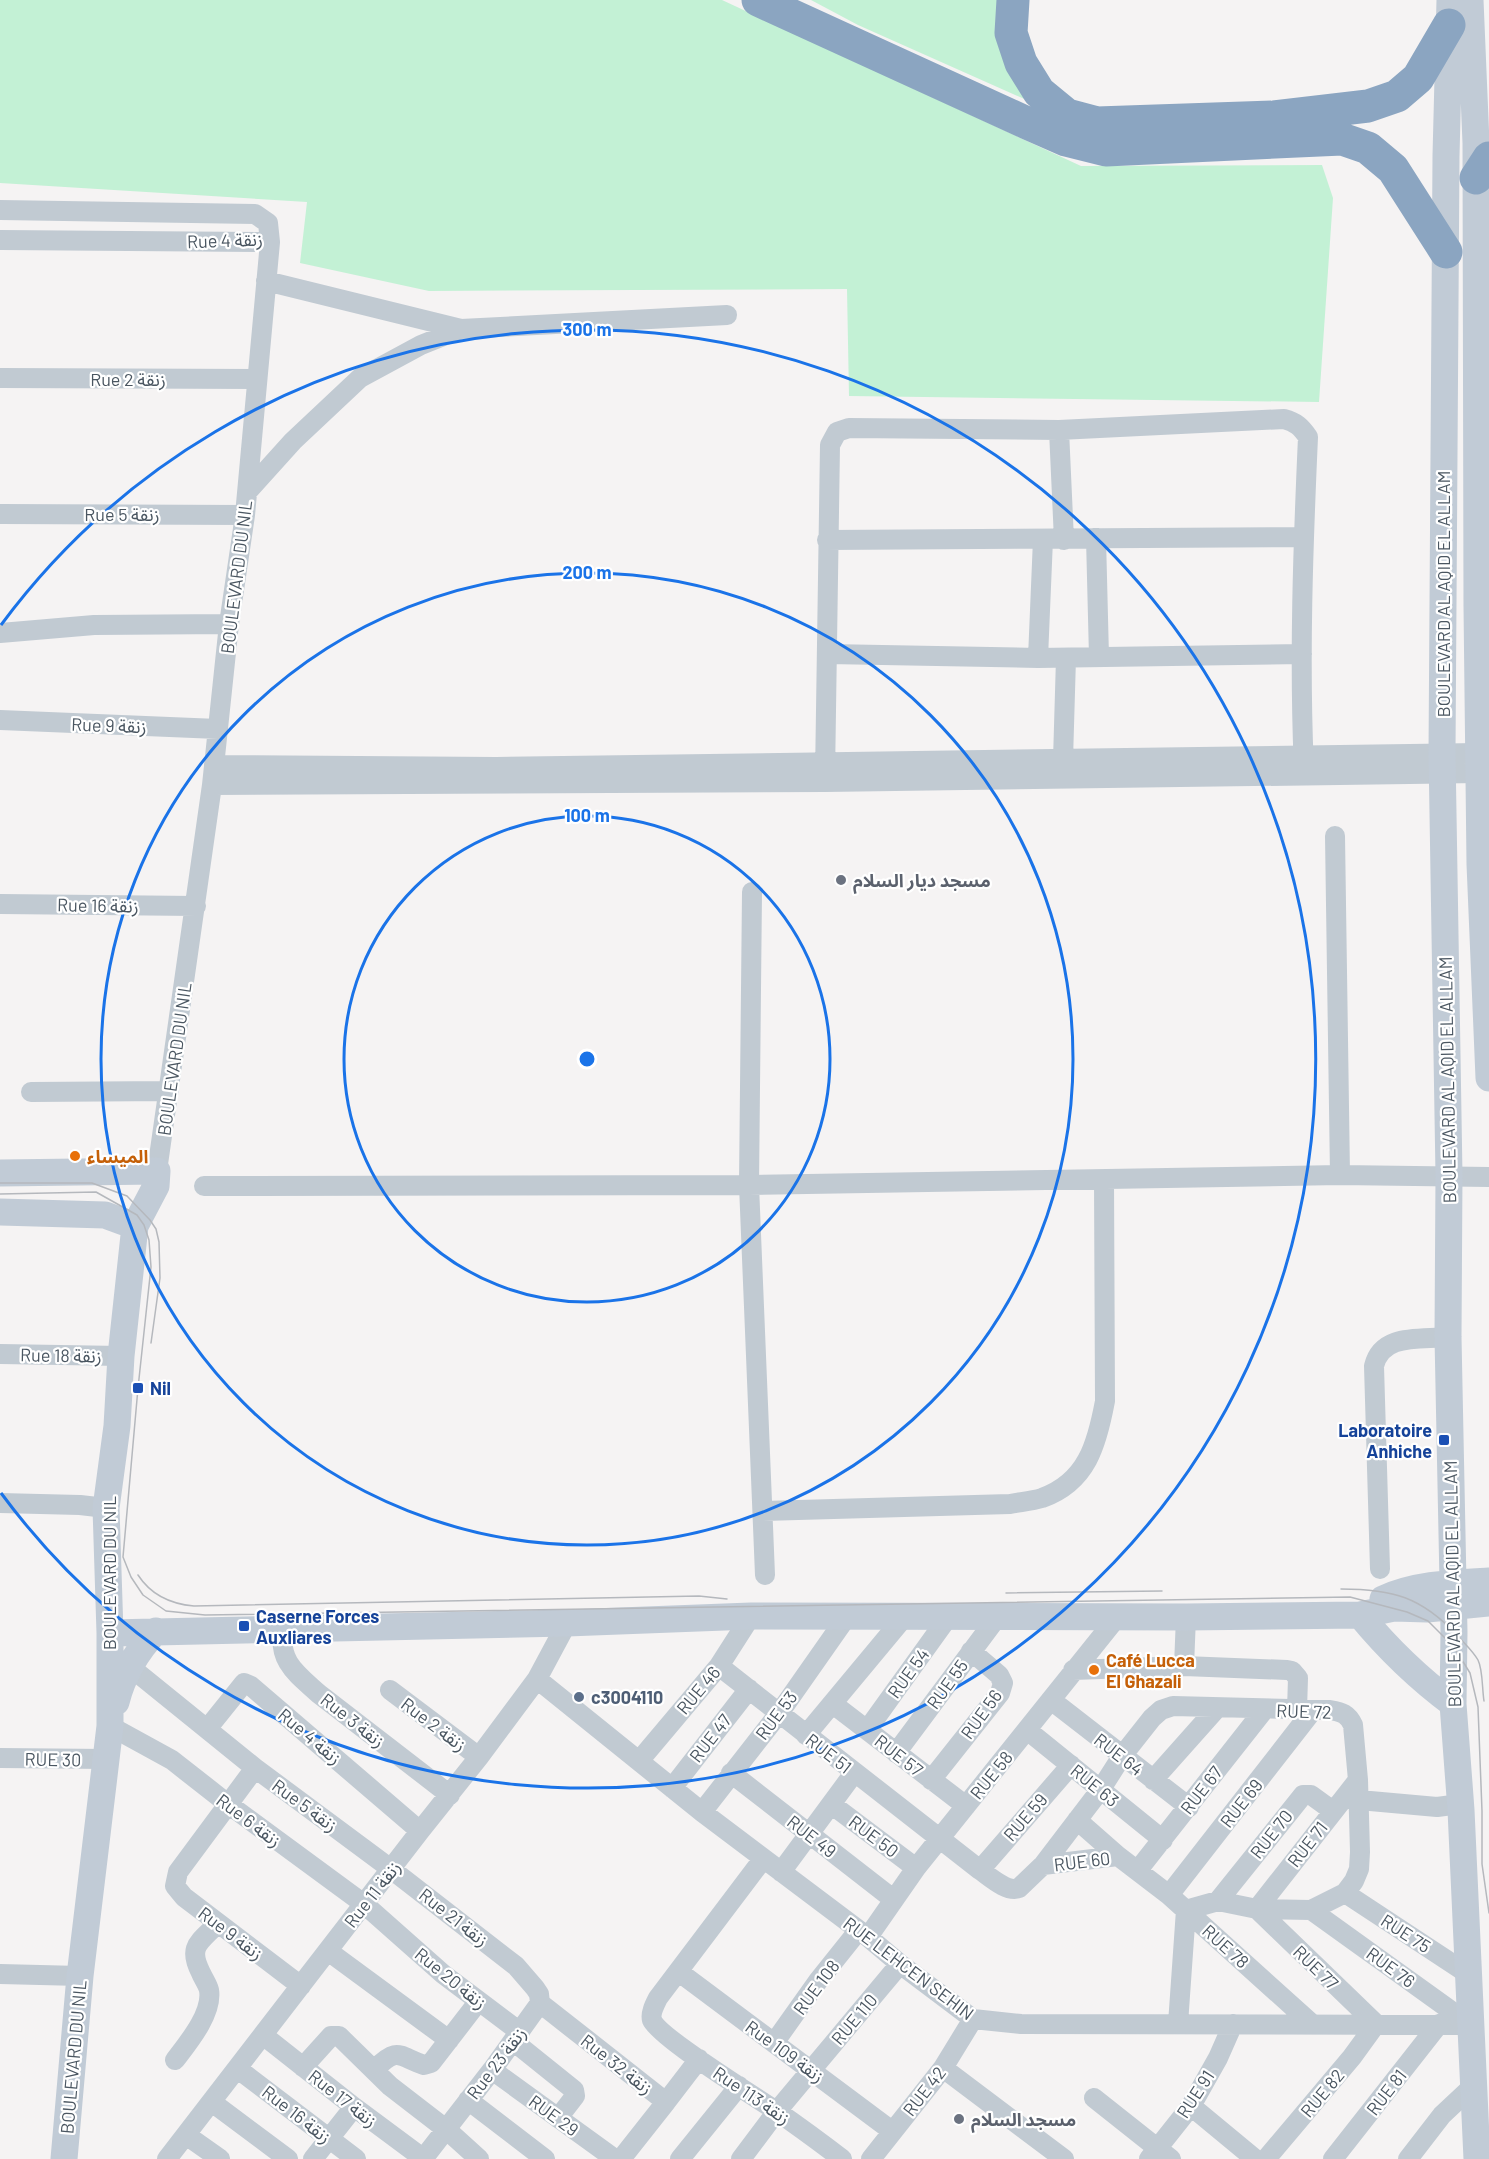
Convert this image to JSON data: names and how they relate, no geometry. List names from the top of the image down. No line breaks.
{"streets":{"main road":["BOULEVARD DU NIL","BOULEVARD AL AQID EL ALLAM"],"street":["Rue 4 زنقة","Rue 2 زنقة","Rue 5 زنقة","Rue 9 زنقة","Rue 16 زنقة","Rue 18 زنقة","RUE 54","RUE 55","RUE 46","RUE 72","RUE 56","RUE 53","Rue 3 زنقة","RUE 47","RUE 51","RUE 64","RUE 57","RUE 30","RUE 58","RUE 63","RUE 67","RUE 69","RUE 59","Rue 6 زنقة","RUE 70","RUE 49","RUE 50","RUE 71","RUE 60","Rue 11 زنقة","Rue 21 زنقة","RUE 75","RUE 78","RUE 77","RUE 76","RUE LEHCEN SEHIN","Rue 20 زنقة","RUE 108","RUE 110","Rue 109 زنقة","Rue 23 زنقة","Rue 32 زنقة","RUE 42","RUE 81","RUE 82","RUE 91","Rue 113 زنقة","Rue 17 زنقة","RUE 29"]},"crossings":[["Rue 4 زنقة","BOULEVARD DU NIL"],["Rue 4 زنقة","Rue 11 زنقة"],["Rue 2 زنقة","BOULEVARD DU NIL"],["Rue 2 زنقة","Rue 11 زنقة"],["Rue 5 زنقة","BOULEVARD DU NIL"],["Rue 5 زنقة","Rue 9 زنقة"],["Rue 5 زنقة","Rue 6 زنقة"],["Rue 5 زنقة","Rue 11 زنقة"],["Rue 5 زنقة","Rue 21 زنقة"],["BOULEVARD DU NIL","Rue 9 زنقة"],["BOULEVARD DU NIL","Rue 16 زنقة"],["BOULEVARD DU NIL","Rue 18 زنقة"],["BOULEVARD DU NIL","RUE 30"],["BOULEVARD DU NIL","Rue 6 زنقة"],["BOULEVARD AL AQID EL ALLAM","RUE 75"],["BOULEVARD AL AQID EL ALLAM","RUE 76"],["BOULEVARD AL AQID EL ALLAM","RUE LEHCEN SEHIN"],["Rue 9 زنقة","Rue 11 زنقة"],["Rue 16 زنقة","Rue 11 زنقة"],["RUE 54","RUE 57"],["RUE 55","RUE 56"],["RUE 55","RUE 57"],["RUE 46","RUE 51"],["RUE 46","RUE LEHCEN SEHIN"],["RUE 72","RUE 64"],["RUE 72","RUE 67"],["RUE 72","RUE 69"],["RUE 72","RUE 71"],["RUE 72","RUE 75"],["RUE 56","RUE 57"],["RUE 53","RUE 51"],["RUE 53","RUE 57"],["RUE 53","RUE 49"],["RUE 53","RUE LEHCEN SEHIN"],["Rue 3 زنقة","Rue 11 زنقة"],["RUE 47","RUE 51"],["RUE 47","RUE LEHCEN SEHIN"],["RUE 51","RUE 58"],["RUE 51","RUE 60"],["RUE 64","RUE 58"],["RUE 64","RUE 67"],["RUE 57","RUE 58"],["RUE 58","RUE 63"],["RUE 58","RUE 49"],["RUE 58","RUE 50"],["RUE 58","RUE 60"],["RUE 58","RUE LEHCEN SEHIN"],["RUE 58","RUE 108"],["RUE 63","RUE 67"],["RUE 63","RUE 59"],["RUE 67","RUE 60"],["RUE 67","RUE 78"],["RUE 69","RUE 78"],["RUE 59","RUE 60"],["Rue 6 زنقة","Rue 11 زنقة"],["Rue 6 زنقة","Rue 20 زنقة"],["RUE 70","RUE 71"],["RUE 71","RUE 77"],["RUE 60","RUE 78"],["Rue 11 زنقة","Rue 21 زنقة"],["Rue 11 زنقة","RUE LEHCEN SEHIN"],["Rue 11 زنقة","Rue 17 زنقة"],["Rue 21 زنقة","Rue 23 زنقة"],["Rue 21 زنقة","Rue 32 زنقة"],["RUE 78","RUE LEHCEN SEHIN"],["RUE 77","RUE LEHCEN SEHIN"],["RUE 77","RUE 82"],["RUE 76","RUE LEHCEN SEHIN"],["RUE LEHCEN SEHIN","RUE 108"],["RUE LEHCEN SEHIN","RUE 110"],["RUE LEHCEN SEHIN","RUE 42"],["RUE LEHCEN SEHIN","RUE 81"],["RUE LEHCEN SEHIN","RUE 82"],["RUE LEHCEN SEHIN","RUE 91"],["Rue 20 زنقة","Rue 23 زنقة"],["Rue 20 زنقة","RUE 29"],["RUE 108","Rue 109 زنقة"],["RUE 110","Rue 109 زنقة"],["RUE 110","Rue 113 زنقة"],["Rue 109 زنقة","RUE 42"],["Rue 109 زنقة","Rue 113 زنقة"],["Rue 23 زنقة","Rue 32 زنقة"],["Rue 23 زنقة","Rue 17 زنقة"],["Rue 23 زنقة","RUE 29"]],"places":{"other":["مسجد ديار السلام","الميساء","Café Lucca El Ghazali","c3004110","مسجد السلام"],"transit":["Nil","Laboratoire Anhiche","Caserne Forces Auxliares"]},"rings":["300 m","200 m","100 m"]}
